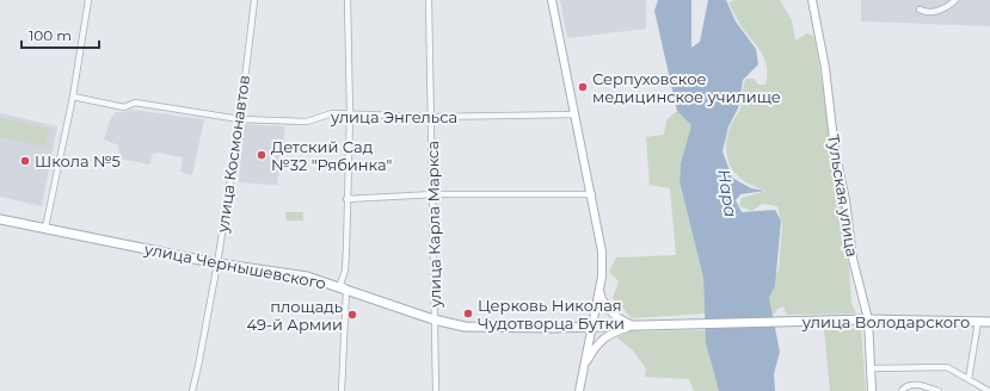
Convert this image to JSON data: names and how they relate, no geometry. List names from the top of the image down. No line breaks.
{"streets":{"main road":["улица Чернышевского","улица Володарского"],"street":["улица Энгельса","улица Космонавтов","Тульская улица","улица Карла Маркса"]},"crossings":[["улица Энгельса","улица Космонавтов"],["улица Энгельса","улица Карла Маркса"],["улица Космонавтов","улица Чернышевского"],["Тульская улица","улица Володарского"],["улица Карла Маркса","улица Чернышевского"],["улица Чернышевского","улица Володарского"]],"water":["Нара"],"places":["Серпуховское медицинское училище","Детский Сад №32 \"Рябинка\"","Школа №5","Церковь Николая Чудотворца Бутки","площадь 49-й Армии"],"scale_bar":"100 m"}
